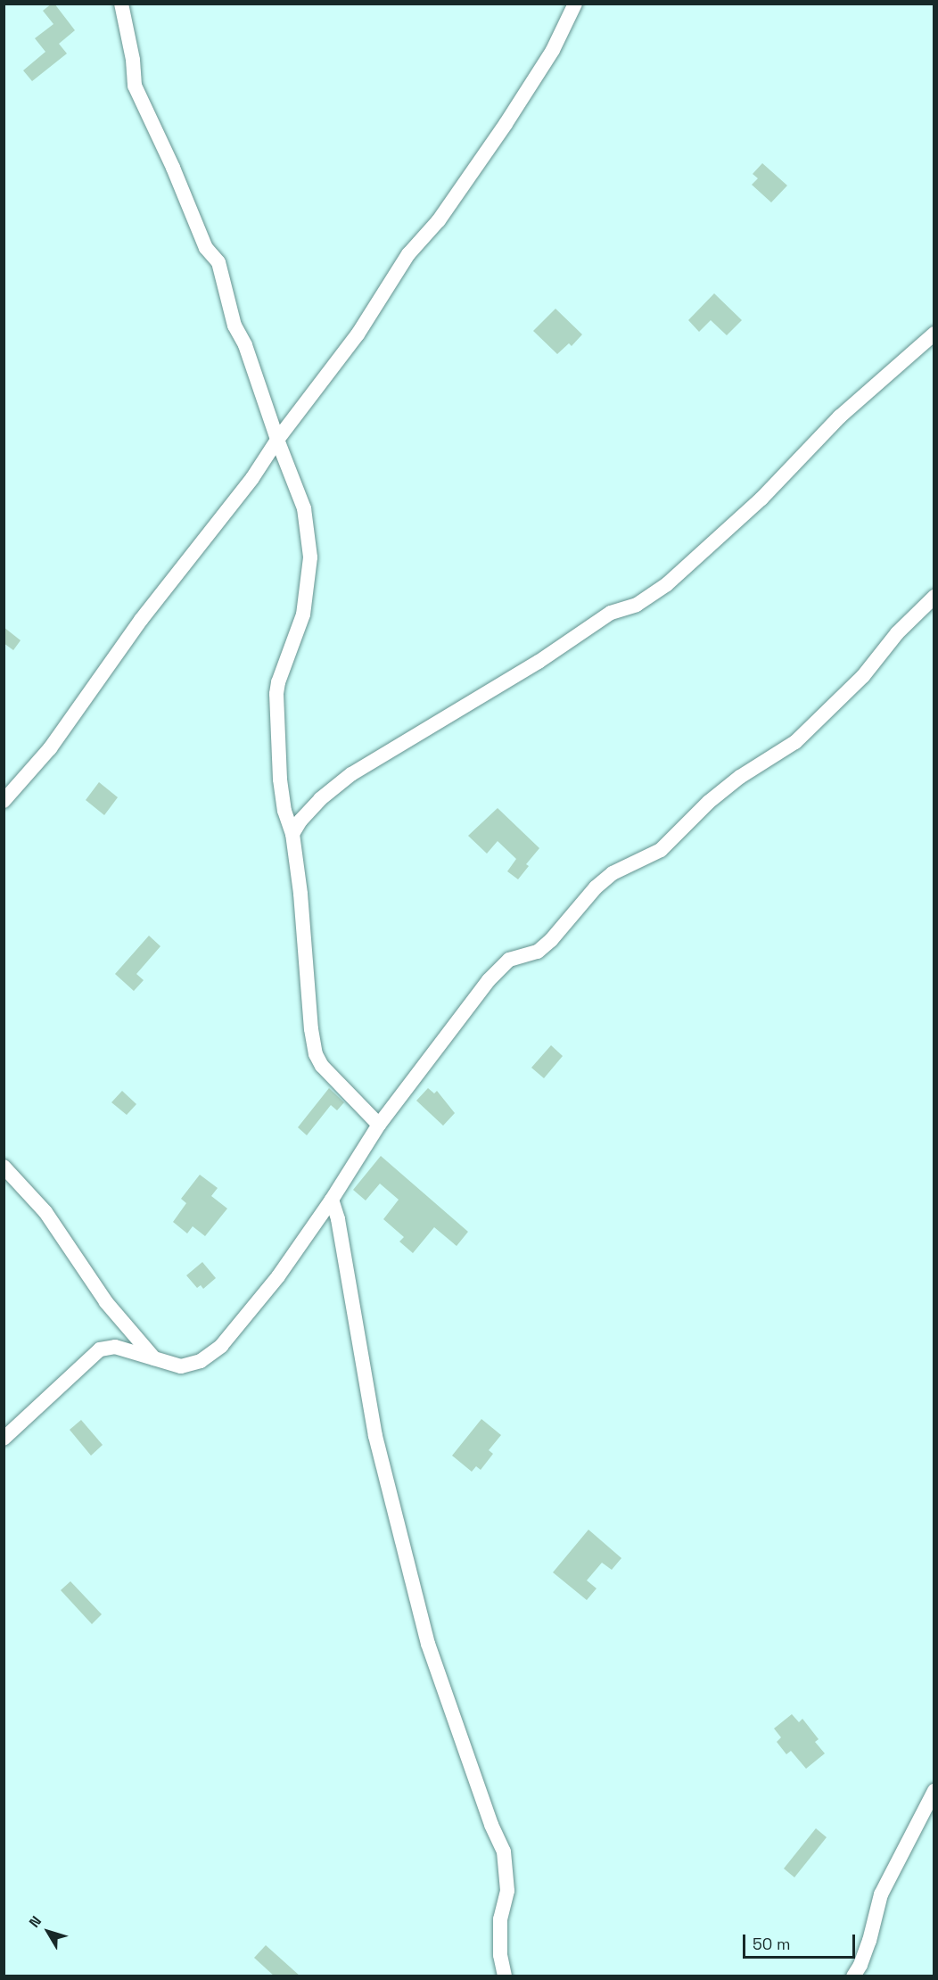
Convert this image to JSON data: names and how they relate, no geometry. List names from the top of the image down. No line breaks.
{"scale_bar":"50 m","north":"top left"}
